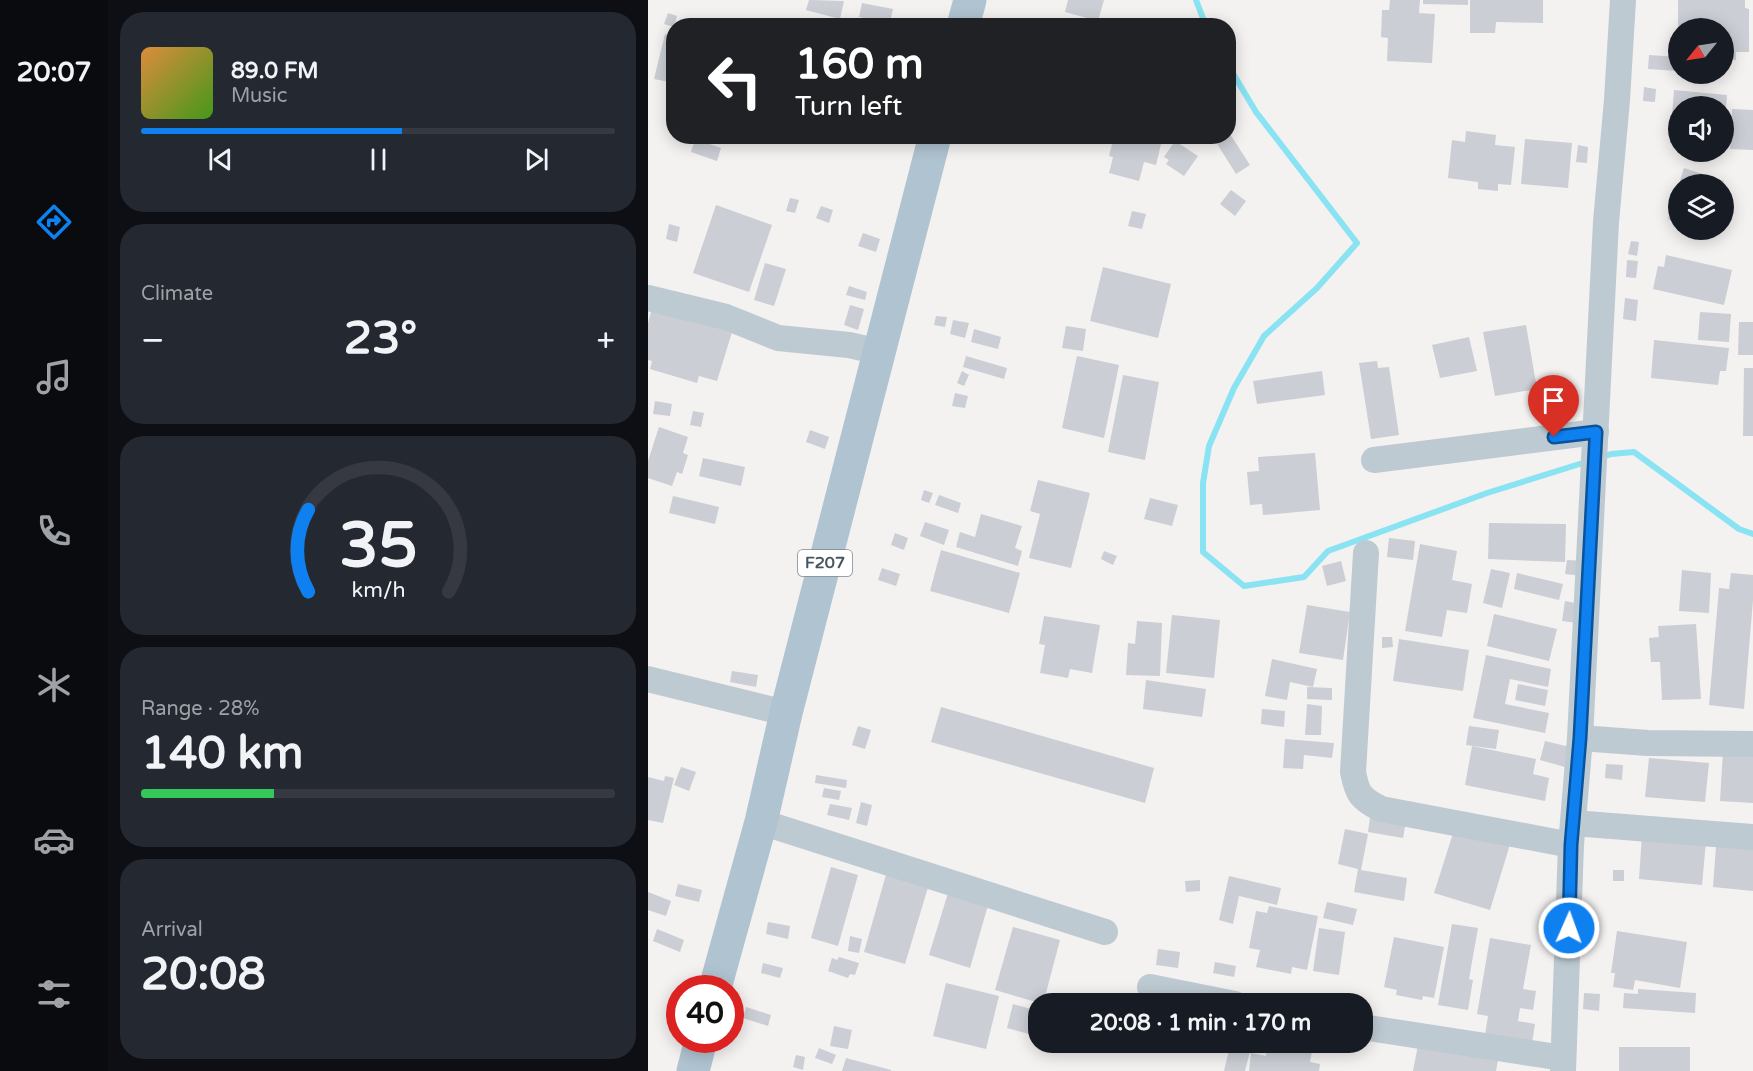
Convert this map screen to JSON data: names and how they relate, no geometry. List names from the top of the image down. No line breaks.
{"streets":{"main road":["F207"]},"north":"bottom left","page":{"tabs":"20:07","turn":["160 m","Turn left"],"song":["89.0 FM","Music"],"tile":["Climate",["Range · 28%","140 km"],["Arrival","20:08"]],"heat":["−","23°","+"],"limit":"40","trip":"20:08 · 1 min · 170 m","gauge":["35","km/h"]}}
